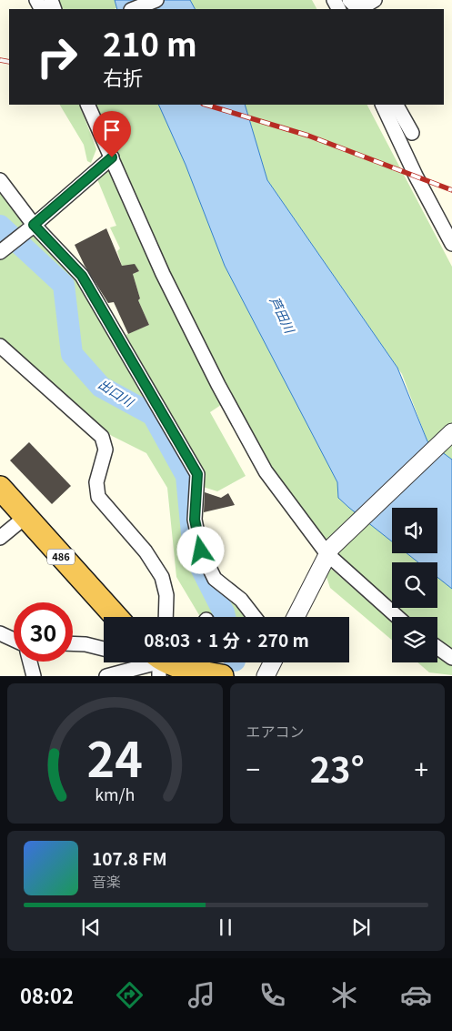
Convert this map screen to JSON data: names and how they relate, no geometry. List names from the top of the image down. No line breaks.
{"streets":{"highway":["486"]},"water":["芦田川","出口川"],"page":{"turn":["210 m","右折"],"limit":"30","trip":"08:03 · 1 分 · 270 m","tile":"エアコン","heat":["−","23°","+"],"song":["107.8 FM","音楽"],"tabs":"08:02","gauge":["24","km/h"]}}
